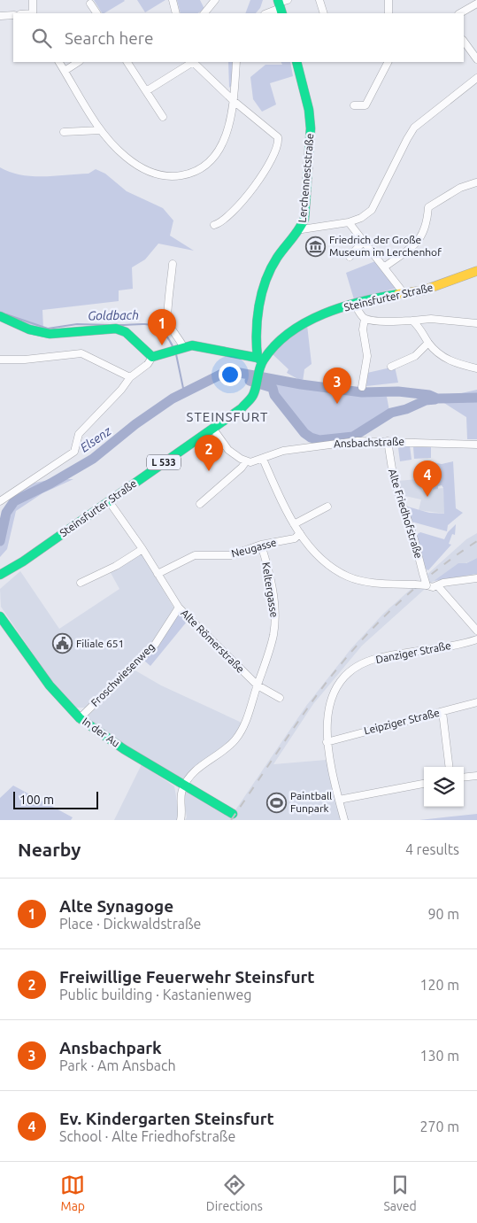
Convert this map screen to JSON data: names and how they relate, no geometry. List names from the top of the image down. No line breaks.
{"streets":{"street":["Lerchenneststraße","Steinsfurter Straße","Ansbachstraße","L 533","Alte Friedhofstraße","Neugasse","Keltergasse","Alte Römerstraße","Danziger Straße","Froschwiesenweg","Leipziger Straße","In der Au"]},"crossings":[["Lerchenneststraße","Steinsfurter Straße"],["Steinsfurter Straße","Alte Römerstraße"],["Ansbachstraße","Alte Friedhofstraße"],["Neugasse","Keltergasse"],["Neugasse","Alte Römerstraße"],["Keltergasse","Alte Römerstraße"],["Alte Römerstraße","Froschwiesenweg"],["Danziger Straße","Leipziger Straße"],["Froschwiesenweg","In der Au"]],"districts":["STEINSFURT"],"water":["Goldbach","Elsenz"],"places":{"museum":["Friedrich der Große Museum im Lerchenhof"],"public building":["Filiale 651"],"sports":["Paintball Funpark"]},"scale_bar":"100 m","page":{"search":"Search here","pins":["1","3","2","4"],"scale":"100 m","heading":["Nearby","4 results"],"list":[{"mark":"1","name":"Alte Synagoge","note":"Place · Dickwaldstraße","value":"90 m"},{"mark":"2","name":"Freiwillige Feuerwehr Steinsfurt","note":"Public building · Kastanienweg","value":"120 m"},{"mark":"3","name":"Ansbachpark","note":"Park · Am Ansbach","value":"130 m"},{"mark":"4","name":"Ev. Kindergarten Steinsfurt","note":"School · Alte Friedhofstraße","value":"270 m"}],"nav":["Map","Directions","Saved"]}}
